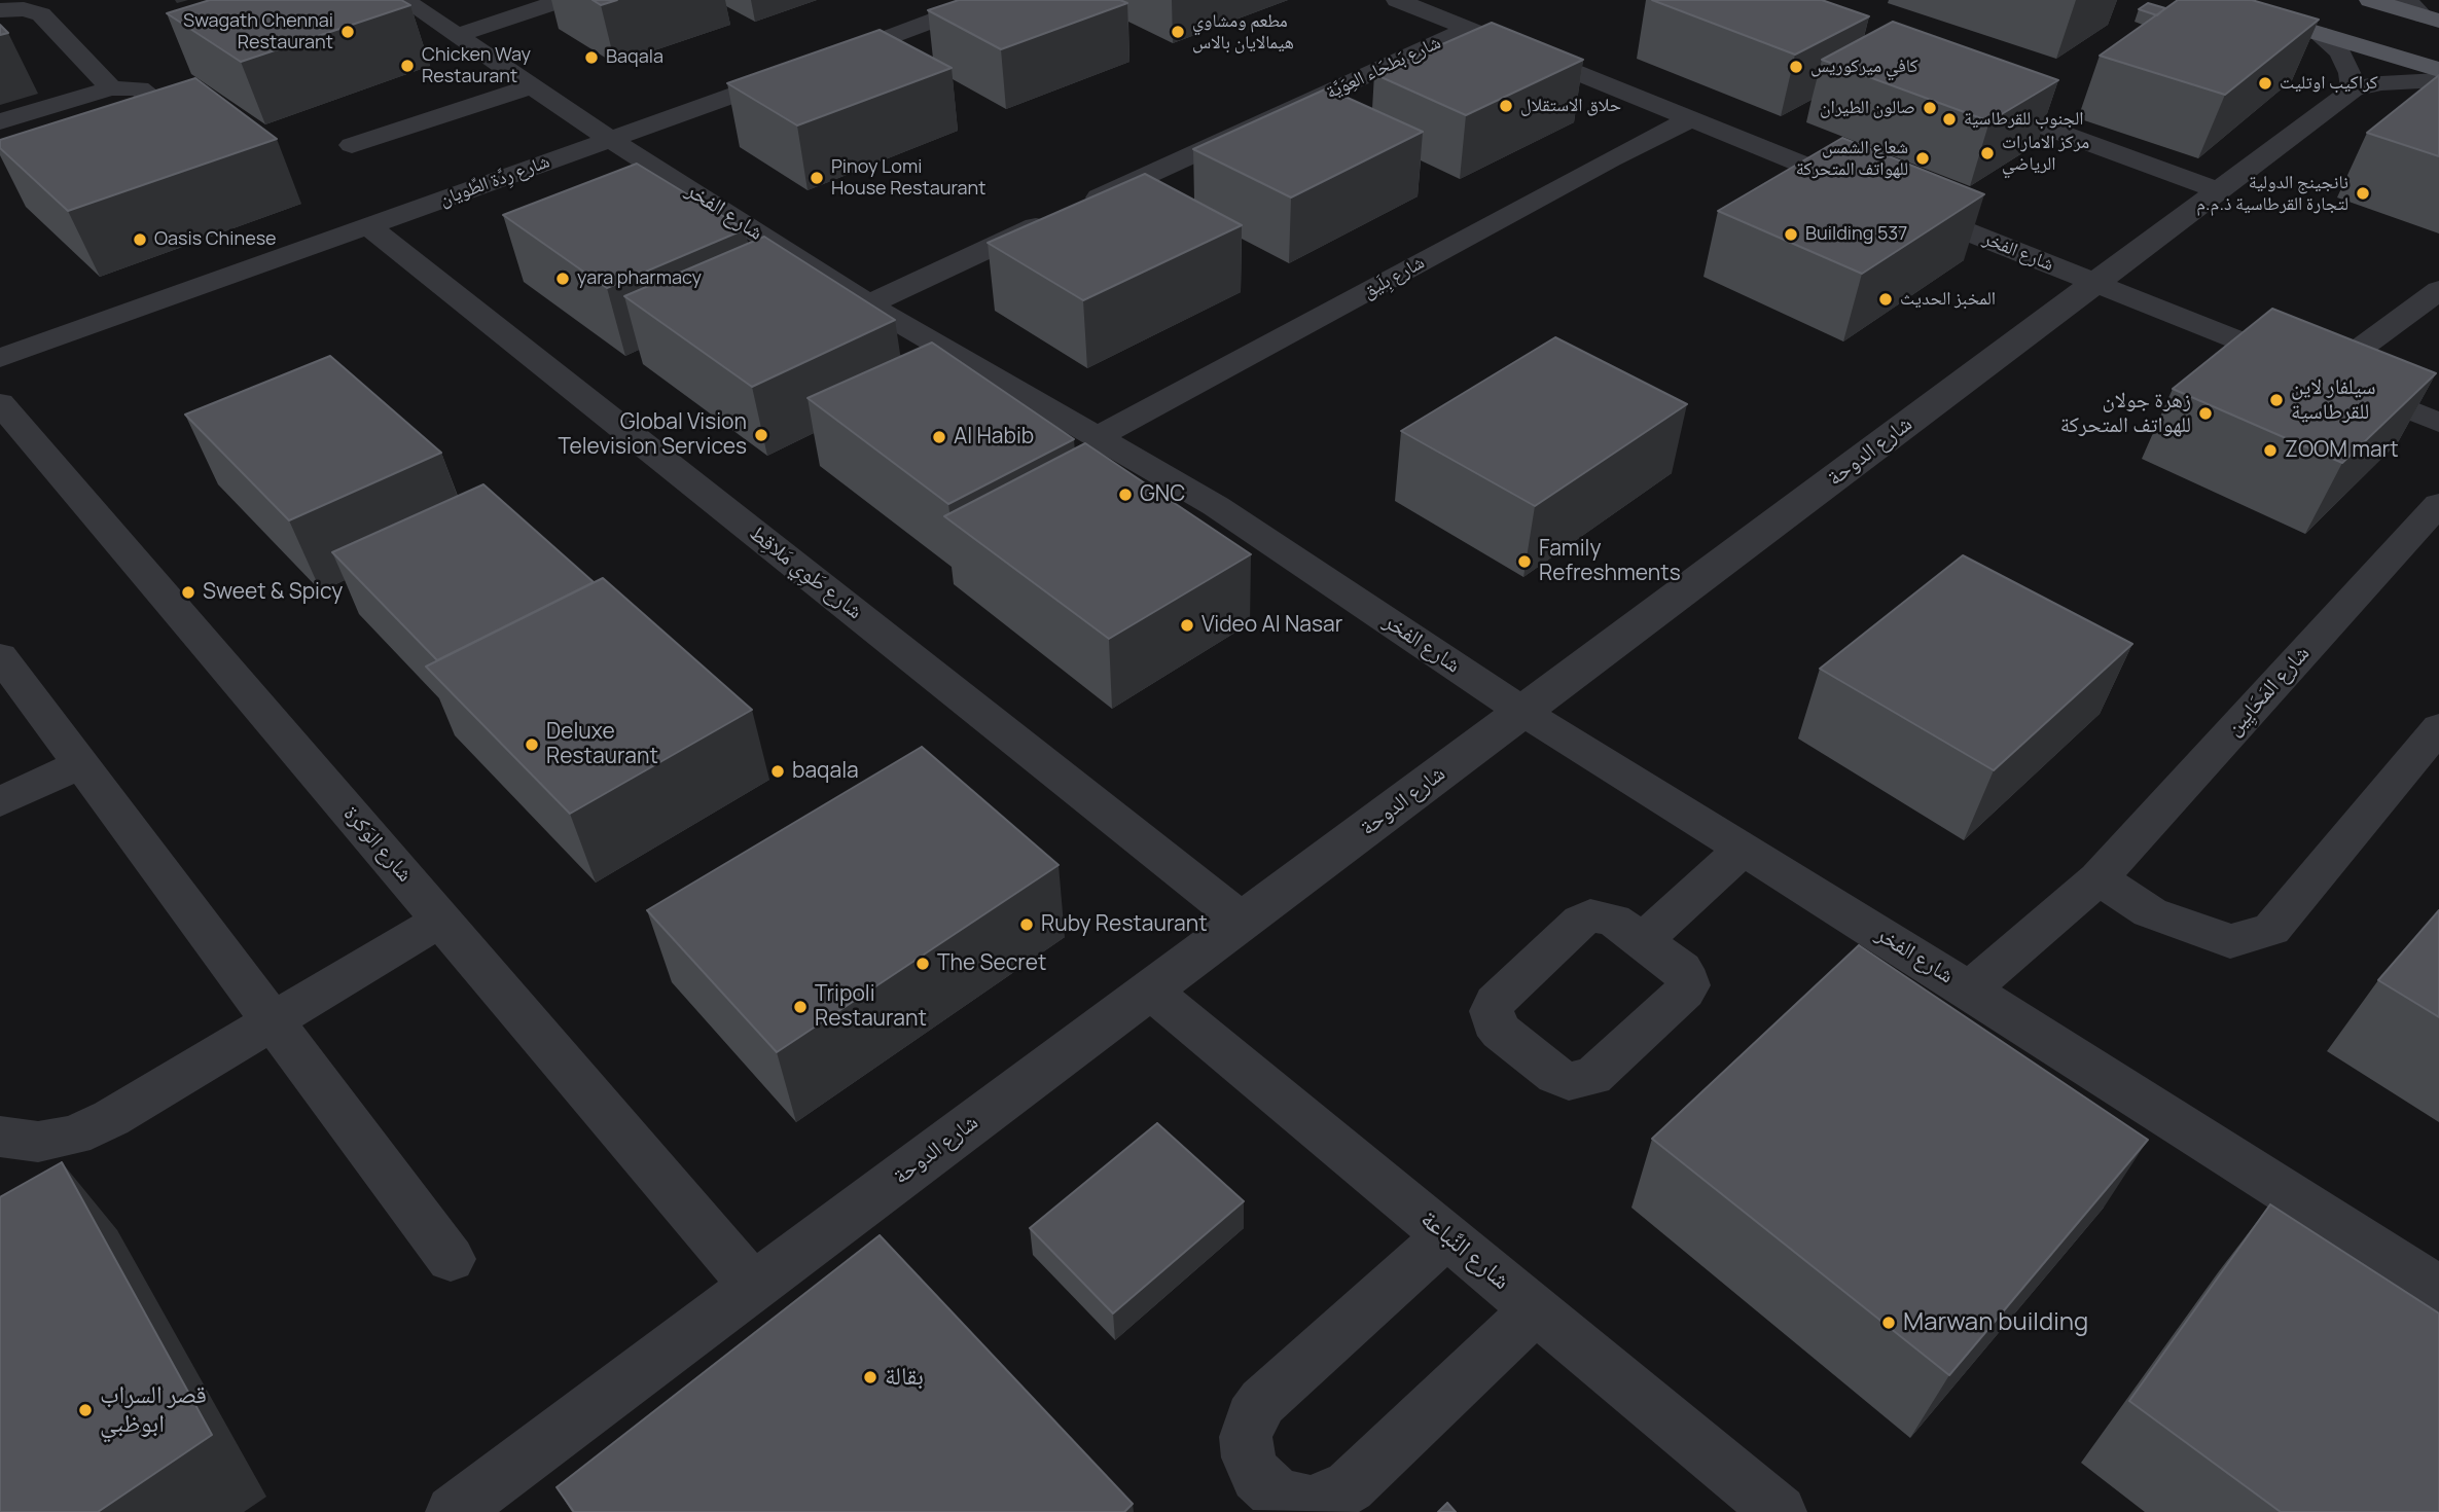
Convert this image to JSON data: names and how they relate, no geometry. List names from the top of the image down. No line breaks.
{"streets":{"street":["شارع بَطحَاء العِوَيَّة","شارع رِدَّة الطِّويان","شارع الفخر","شارع بِلَيق","شارع الدوحة","شارع طَوِي مَلاقِط","شارع المَحَايِين","شارع الوَكرة","شارع النَّباعة"]},"crossings":[["شارع رِدَّة الطِّويان","شارع الفخر"],["شارع رِدَّة الطِّويان","شارع طَوِي مَلاقِط"],["شارع الفخر","شارع بِلَيق"],["شارع الفخر","شارع الدوحة"],["شارع الفخر","شارع المَحَايِين"],["شارع الدوحة","شارع طَوِي مَلاقِط"],["شارع الدوحة","شارع الوَكرة"],["شارع الدوحة","شارع النَّباعة"]],"places":["Swagath Chennai Restaurant","مطعم ومشاوي هيمالايان بالاس","Baqala","Chicken Way Restaurant","كافي ميركوريس","كراكيب اوتليت","حلاق الاستقلال","صالون الطيران","الجنوب للقرطاسية","مركز الامارات الرياضي","شعاع الشمس للهواتف المتحركة","Pinoy Lomi House Restaurant","نانجينج الدولية لتجارة القرطاسية ذ.م.م","Building 537","Oasis Chinese","yara pharmacy","المخبز الحديث","سيلفار لاين للقرطاسية","زهرة جولان للهواتف المتحركة","Global Vision Television Services","Al Habib","ZOOM mart","GNC","Family Refreshments","Sweet & Spicy","Video Al Nasar","Deluxe Restaurant","baqala","Ruby Restaurant","The Secret","Tripoli Restaurant","Marwan building","بقالة","قصر السراب ابوظبي"]}
